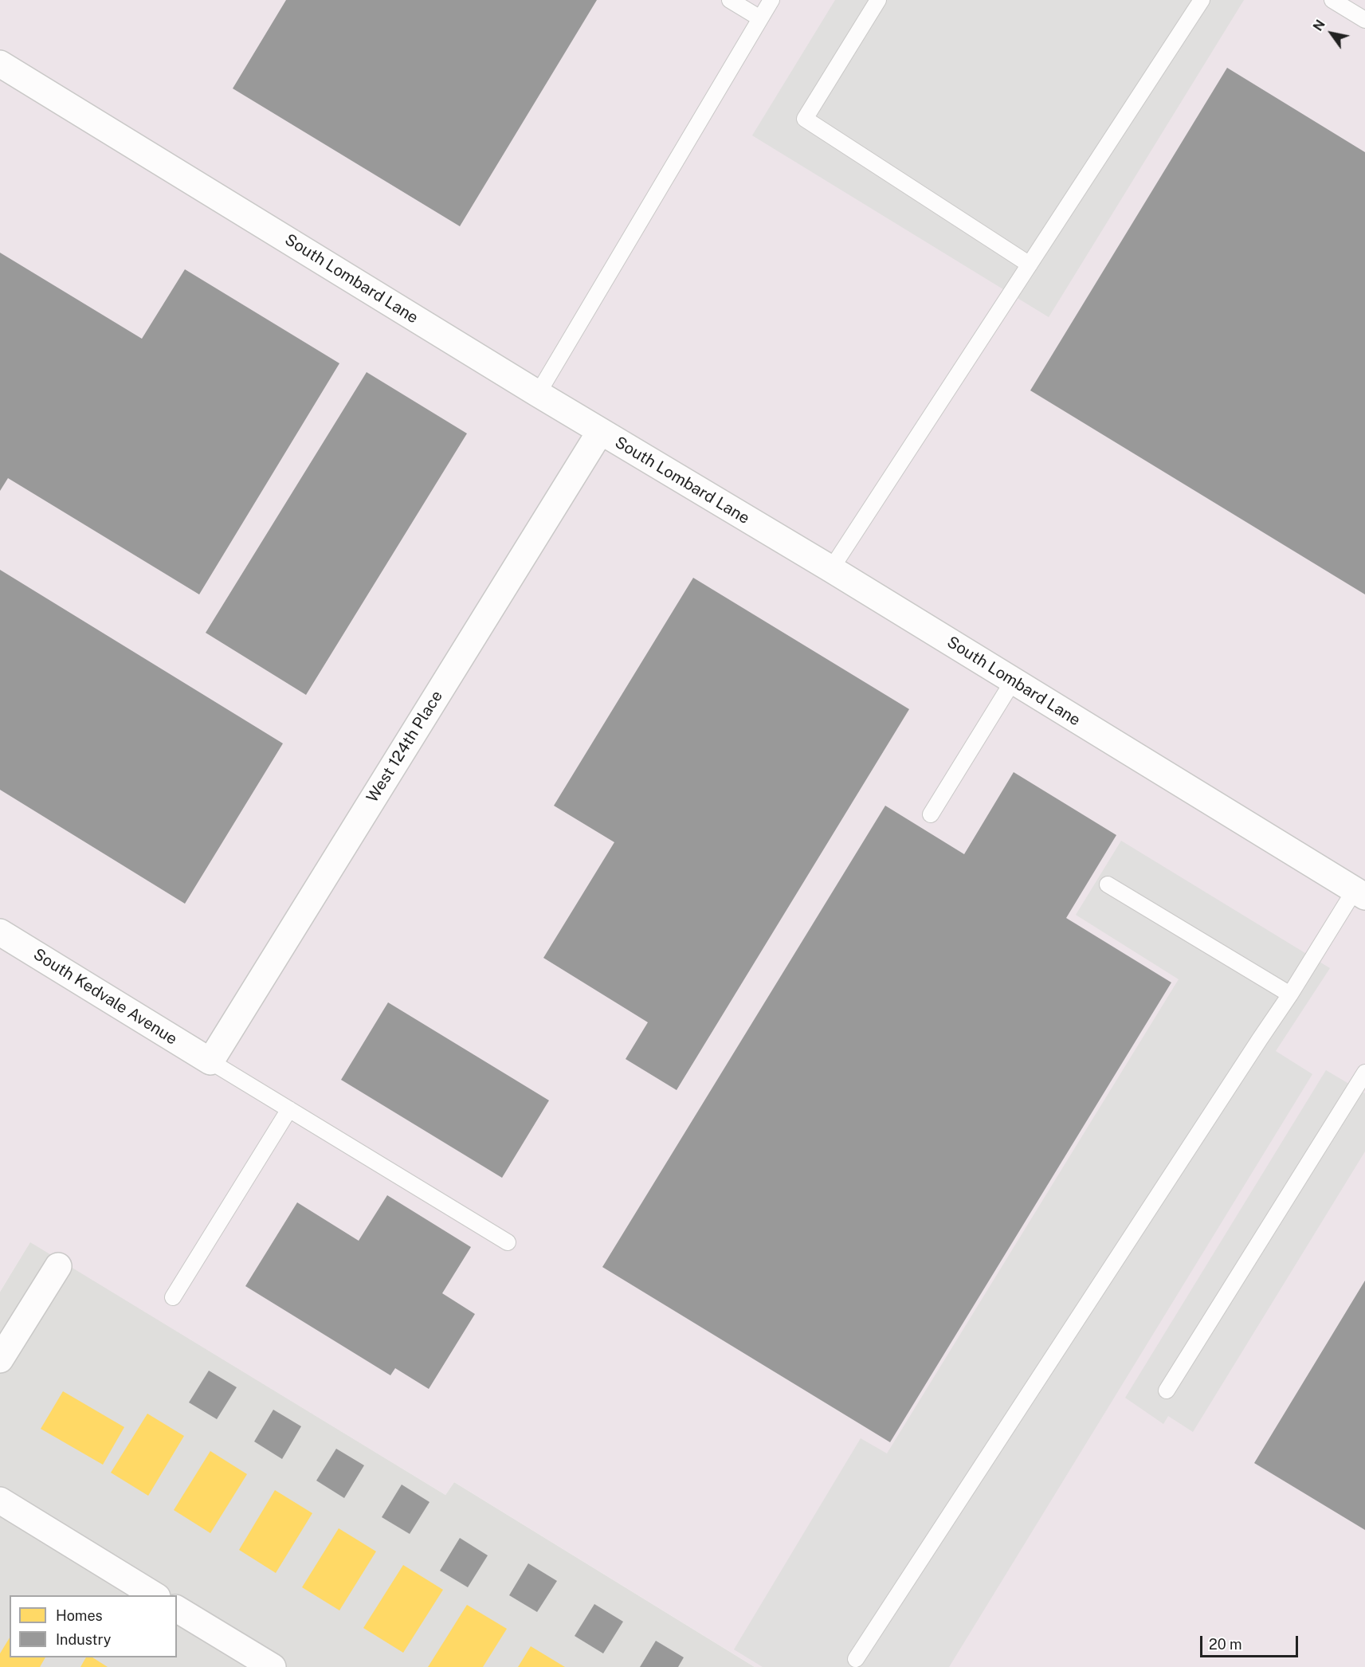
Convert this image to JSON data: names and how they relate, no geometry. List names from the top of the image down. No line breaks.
{"streets":{"street":["South Lombard Lane","West 124th Place","South Kedvale Avenue"]},"crossings":[["South Lombard Lane","West 124th Place"],["West 124th Place","South Kedvale Avenue"]],"legend":["Homes","Industry"],"scale_bar":"20 m","north":"top left"}
